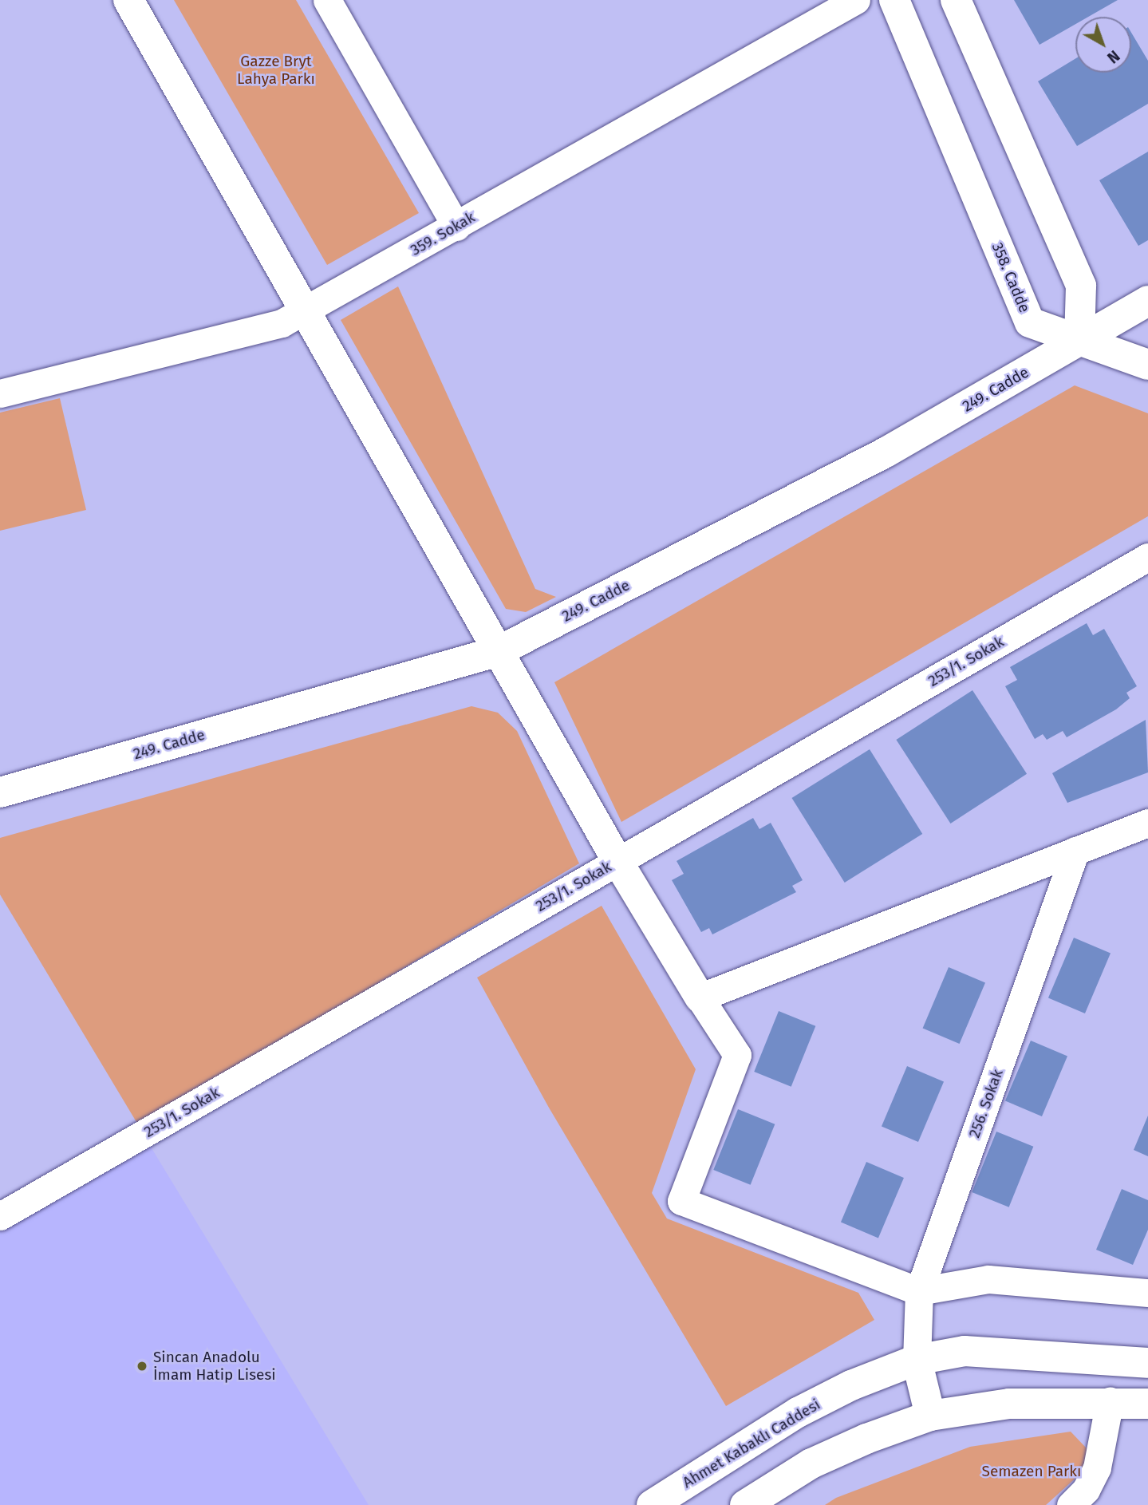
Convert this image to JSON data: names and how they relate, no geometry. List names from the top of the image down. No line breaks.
{"streets":{"street":["359. Sokak","358. Cadde","249. Cadde","253/1. Sokak","256. Sokak","Ahmet Kabaklı Caddesi"]},"crossings":[["358. Cadde","249. Cadde"],["256. Sokak","Ahmet Kabaklı Caddesi"]],"parks":["Gazze Bryt Lahya Parkı","Semazen Parkı"],"places":["Sincan Anadolu İmam Hatip Lisesi"],"north":"bottom right"}
